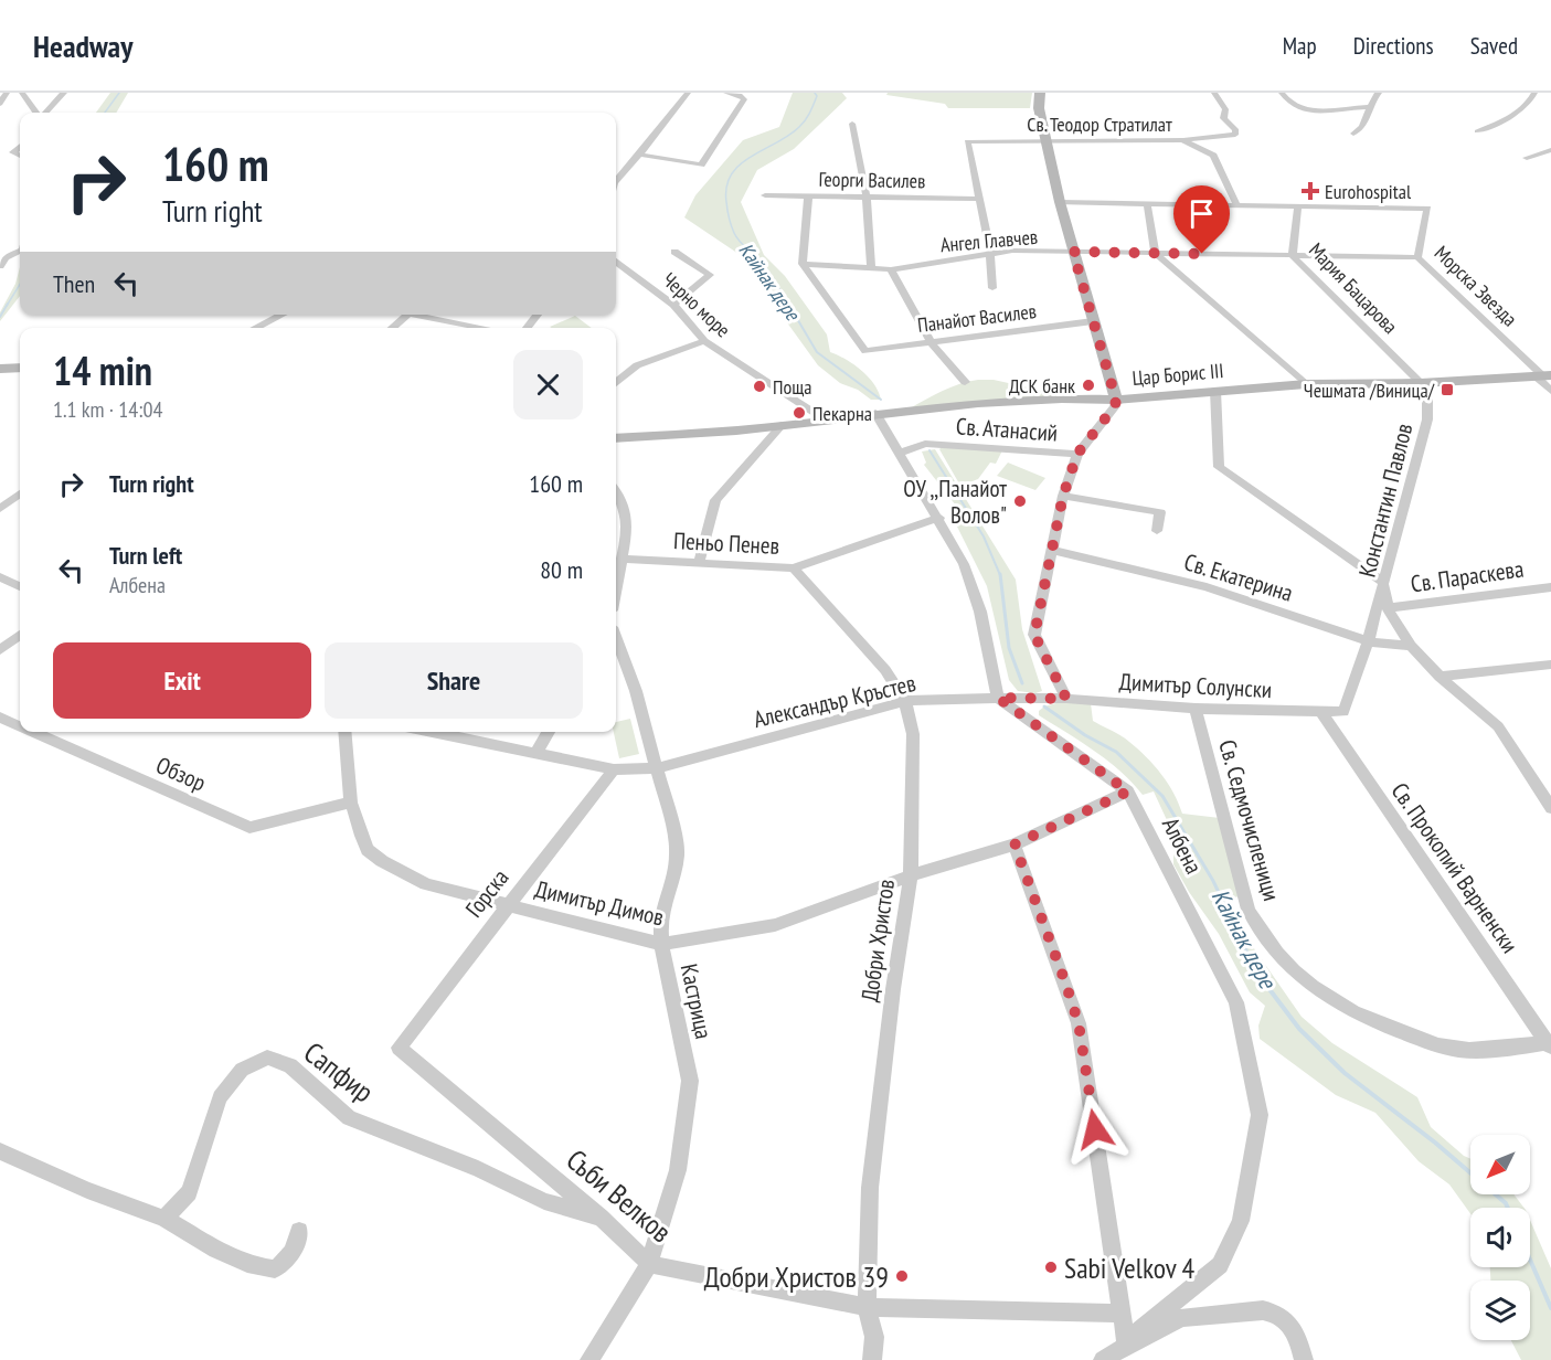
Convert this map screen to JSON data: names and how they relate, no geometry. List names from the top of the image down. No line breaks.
{"streets":{"street":["Св. Теодор Стратилат","Георги Василев","Ангел Главчев","Морска Звезда","Мария Бацарова","Черно море","Панайот Василев","Цар Борис III","Св. Атанасий","Константин Павлов","Пеньо Пенев","Св. Параскева","Св. Екатерина","Димитър Солунски","Александър Кръстев","Обзор","Св. Седмочисленици","Албена","Св. Прокопий Варненски","Горска","Димитър Димов","Добри Христов","Кастрица","Сапфир","Съби Велков"]},"crossings":[["Св. Теодор Стратилат","Георги Василев"],["Ангел Главчев","Морска Звезда"],["Ангел Главчев","Мария Бацарова"],["Ангел Главчев","Панайот Василев"],["Морска Звезда","Мария Бацарова"],["Морска Звезда","Цар Борис III"],["Мария Бацарова","Цар Борис III"],["Мария Бацарова","Константин Павлов"],["Черно море","Цар Борис III"],["Цар Борис III","Константин Павлов"],["Константин Павлов","Св. Параскева"],["Константин Павлов","Св. Екатерина"],["Пеньо Пенев","Добри Христов"],["Димитър Солунски","Александър Кръстев"],["Димитър Солунски","Св. Седмочисленици"],["Димитър Солунски","Св. Прокопий Варненски"],["Александър Кръстев","Албена"],["Александър Кръстев","Горска"],["Александър Кръстев","Добри Христов"],["Александър Кръстев","Кастрица"],["Обзор","Димитър Димов"],["Св. Седмочисленици","Св. Прокопий Варненски"],["Албена","Димитър Димов"],["Горска","Димитър Димов"],["Горска","Съби Велков"],["Димитър Димов","Добри Христов"],["Димитър Димов","Кастрица"],["Добри Христов","Съби Велков"],["Кастрица","Съби Велков"],["Сапфир","Съби Велков"]],"water":["Кайнак дере"],"places":{"health":["Eurohospital"],"other":["ДСК банк","Поща","Пекарна","ОУ ,,Панайот Волов\"","Sabi Velkov 4","Добри Христов 39"],"transit":["Чешмата /Виница/"]},"north":"bottom left","page":{"header":"Headway","nav":["Map","Directions","Saved"],"turn":["160 m","Turn right"],"then":"Then","heading":["14 min","1.1 km · 14:04"],"list":[{"name":"Turn right","value":"160 m"},{"name":"Turn left","note":"Албена","value":"80 m"}],"buttons":["Exit","Share"]}}
